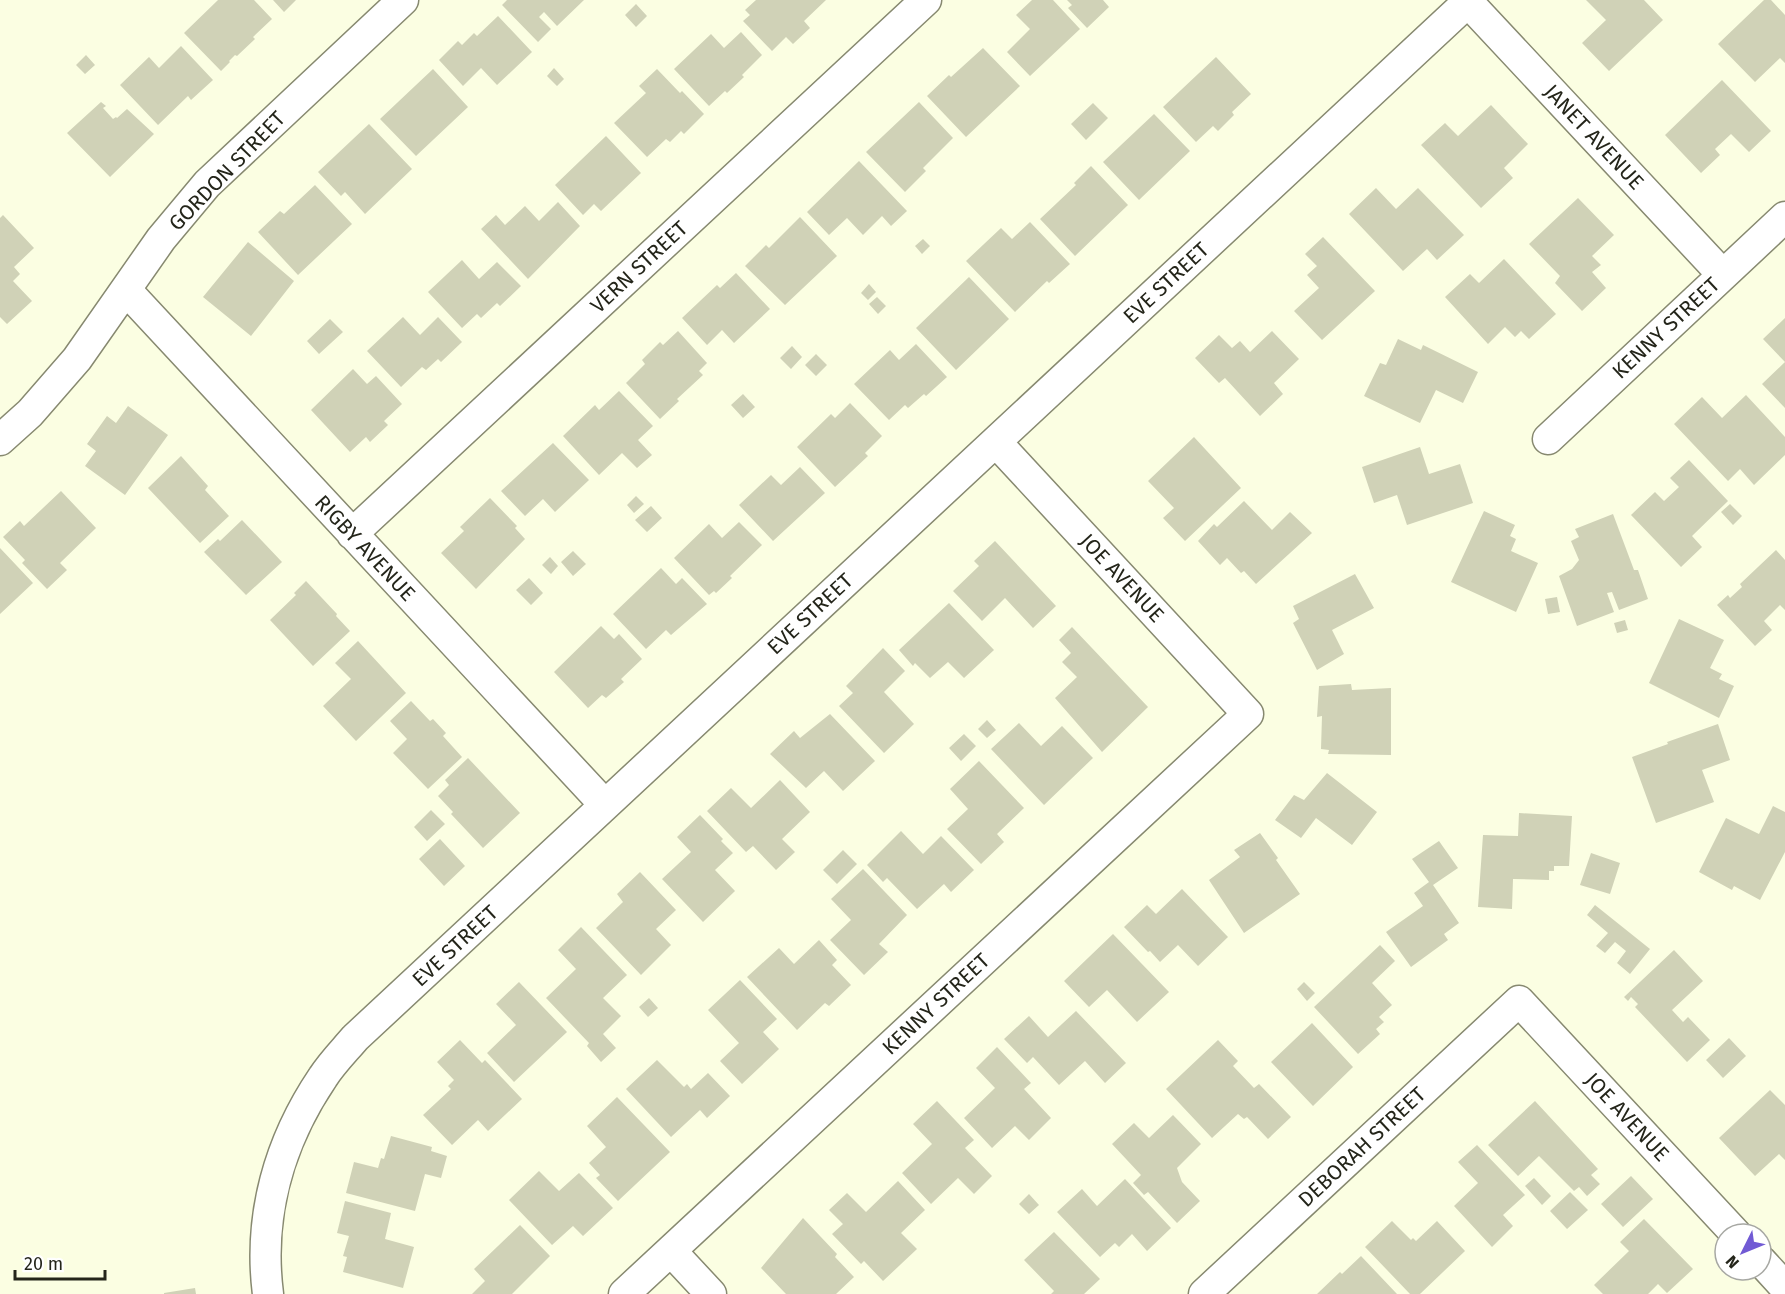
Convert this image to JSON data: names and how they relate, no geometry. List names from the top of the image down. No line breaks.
{"streets":{"street":["JANET AVENUE","GORDON STREET","VERN STREET","EVE STREET","KENNY STREET","RIGBY AVENUE","JOE AVENUE","DEBORAH STREET"]},"crossings":[["JANET AVENUE","EVE STREET"],["JANET AVENUE","KENNY STREET"],["GORDON STREET","RIGBY AVENUE"],["VERN STREET","RIGBY AVENUE"],["EVE STREET","RIGBY AVENUE"],["EVE STREET","JOE AVENUE"],["KENNY STREET","JOE AVENUE"],["JOE AVENUE","DEBORAH STREET"]],"scale_bar":"20 m","north":"bottom left"}
